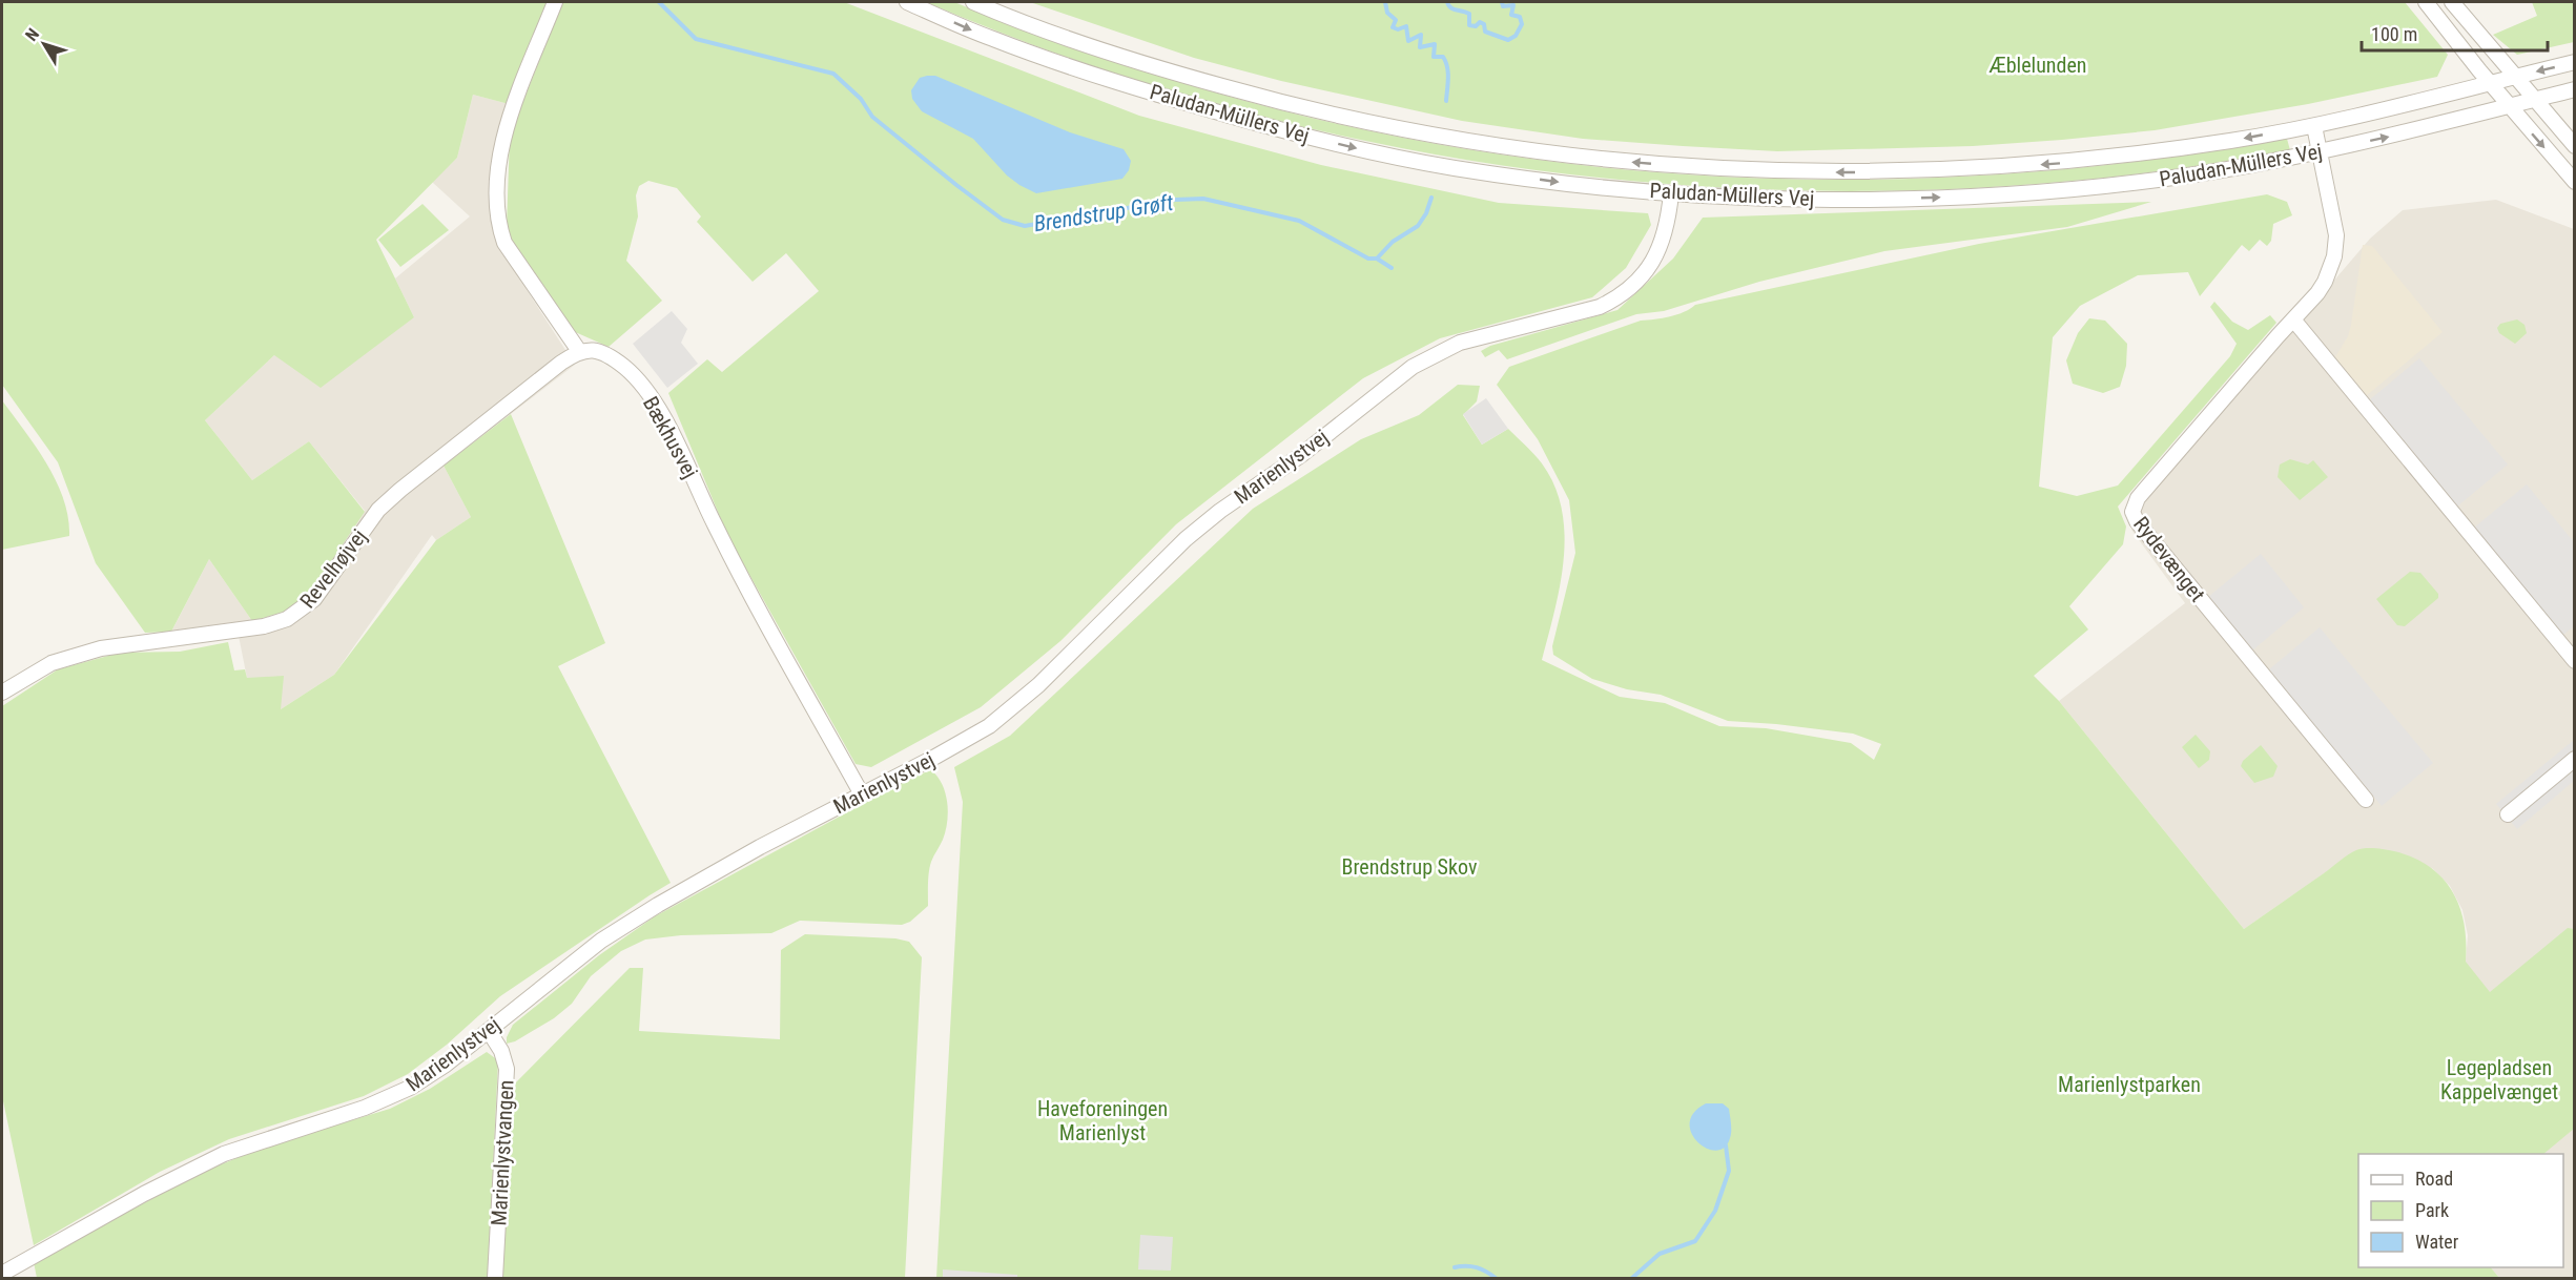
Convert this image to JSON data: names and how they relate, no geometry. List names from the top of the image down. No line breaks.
{"streets":{"street":["Paludan-Müllers Vej","Bækhusvej","Marienlystvej","Rydevænget","Revelhøjvej","Marienlystvangen"]},"crossings":[["Paludan-Müllers Vej","Marienlystvej"],["Paludan-Müllers Vej","Rydevænget"],["Bækhusvej","Marienlystvej"],["Bækhusvej","Revelhøjvej"],["Marienlystvej","Marienlystvangen"]],"water":["Brendstrup Grøft"],"parks":["Æblelunden","Brendstrup Skov","Legepladsen Kappelvænget","Marienlystparken","Haveforeningen Marienlyst"],"legend":["Road","Park","Water"],"scale_bar":"100 m","north":"top left"}
